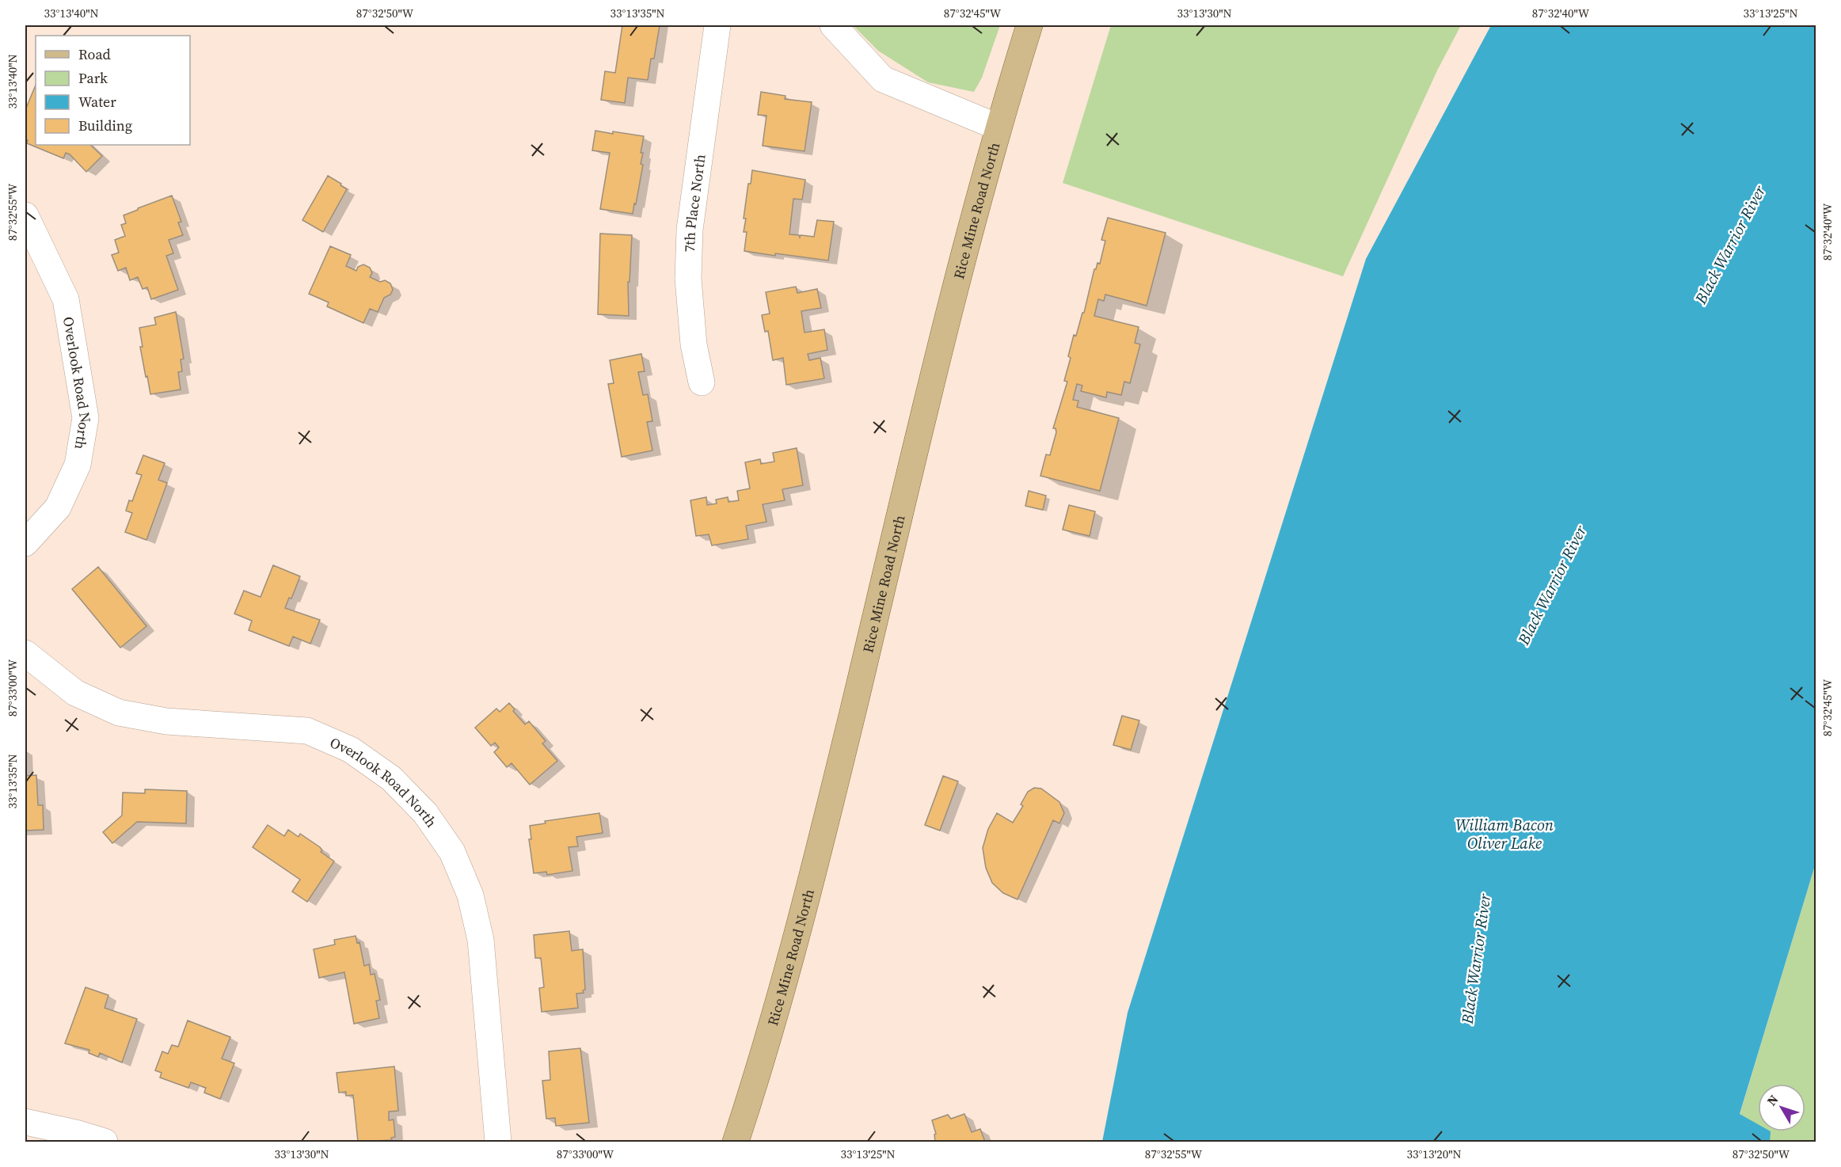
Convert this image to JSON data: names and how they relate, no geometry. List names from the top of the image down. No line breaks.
{"streets":{"main road":["Rice Mine Road North"],"street":["7th Place North","Overlook Road North"]},"water":["Black Warrior River","William Bacon Oliver Lake"],"legend":["Road","Park","Water","Building"],"north":"top left","coordinates":["33°13'40\"N","87°32'50\"W","33°13'35\"N","87°32'45\"W","33°13'30\"N","87°32'40\"W","33°13'25\"N","87°32'55\"W","87°33'00\"W","33°13'20\"N"]}
